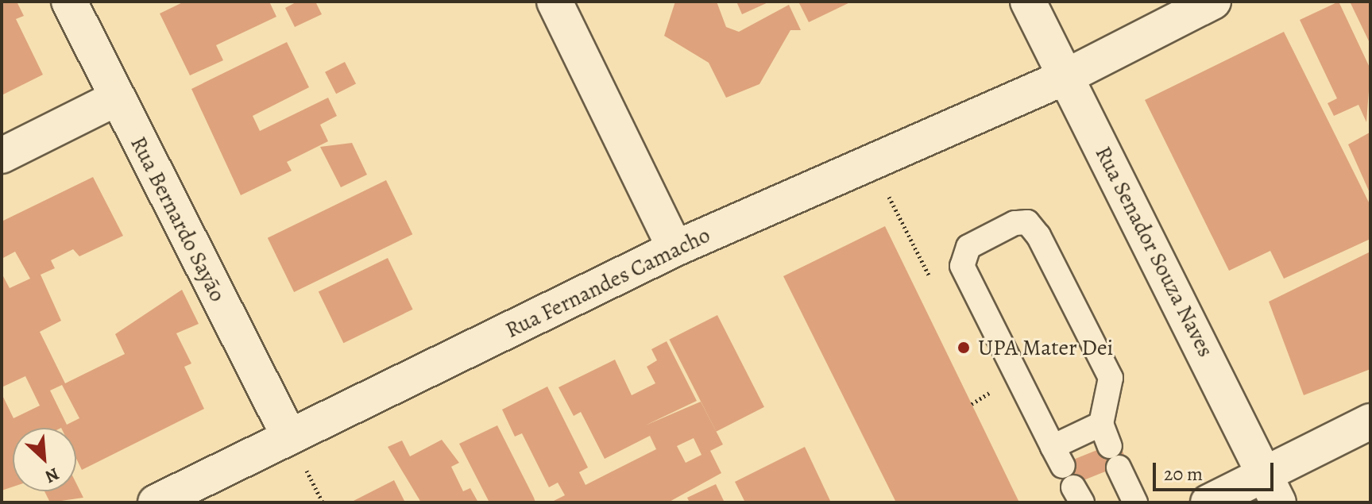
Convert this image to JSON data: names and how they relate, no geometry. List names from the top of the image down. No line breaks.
{"streets":{"street":["Rua Bernardo Sayão","Rua Senador Souza Naves","Rua Fernandes Camacho"]},"crossings":[["Rua Bernardo Sayão","Rua Fernandes Camacho"],["Rua Senador Souza Naves","Rua Fernandes Camacho"]],"places":["UPA Mater Dei"],"scale_bar":"20 m","north":"bottom right"}
